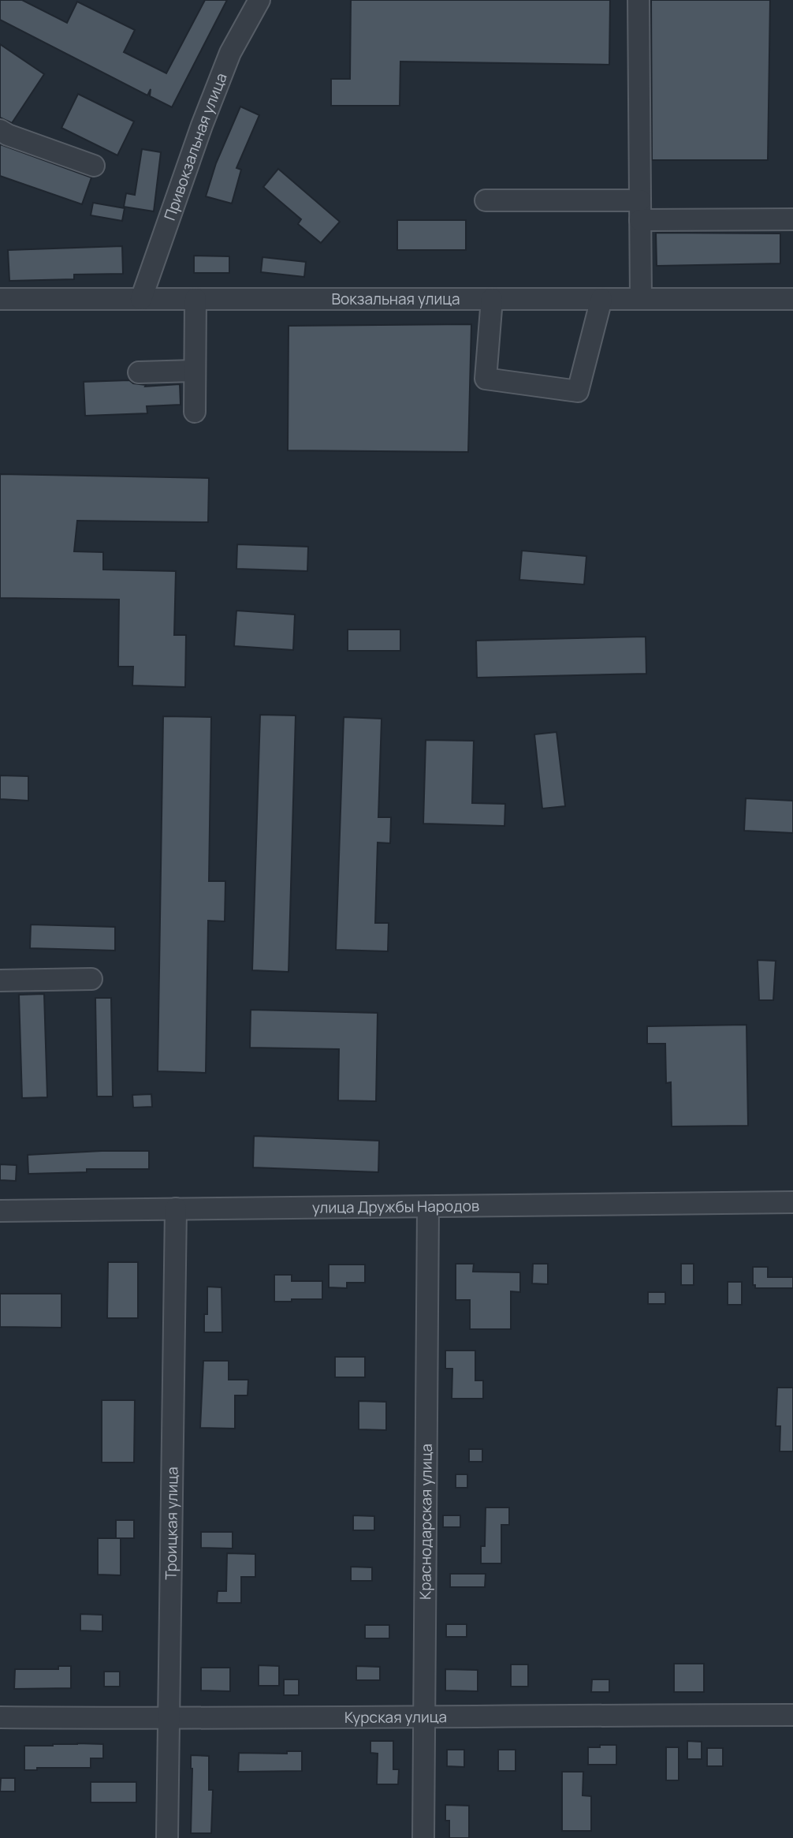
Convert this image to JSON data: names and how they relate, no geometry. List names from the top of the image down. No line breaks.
{"streets":{"street":["Привокзальная улица","Вокзальная улица","улица Дружбы Народов","Краснодарская улица","Троицкая улица","Курская улица"]},"crossings":[["Привокзальная улица","Вокзальная улица"],["улица Дружбы Народов","Краснодарская улица"],["улица Дружбы Народов","Троицкая улица"],["Краснодарская улица","Курская улица"],["Троицкая улица","Курская улица"]]}
